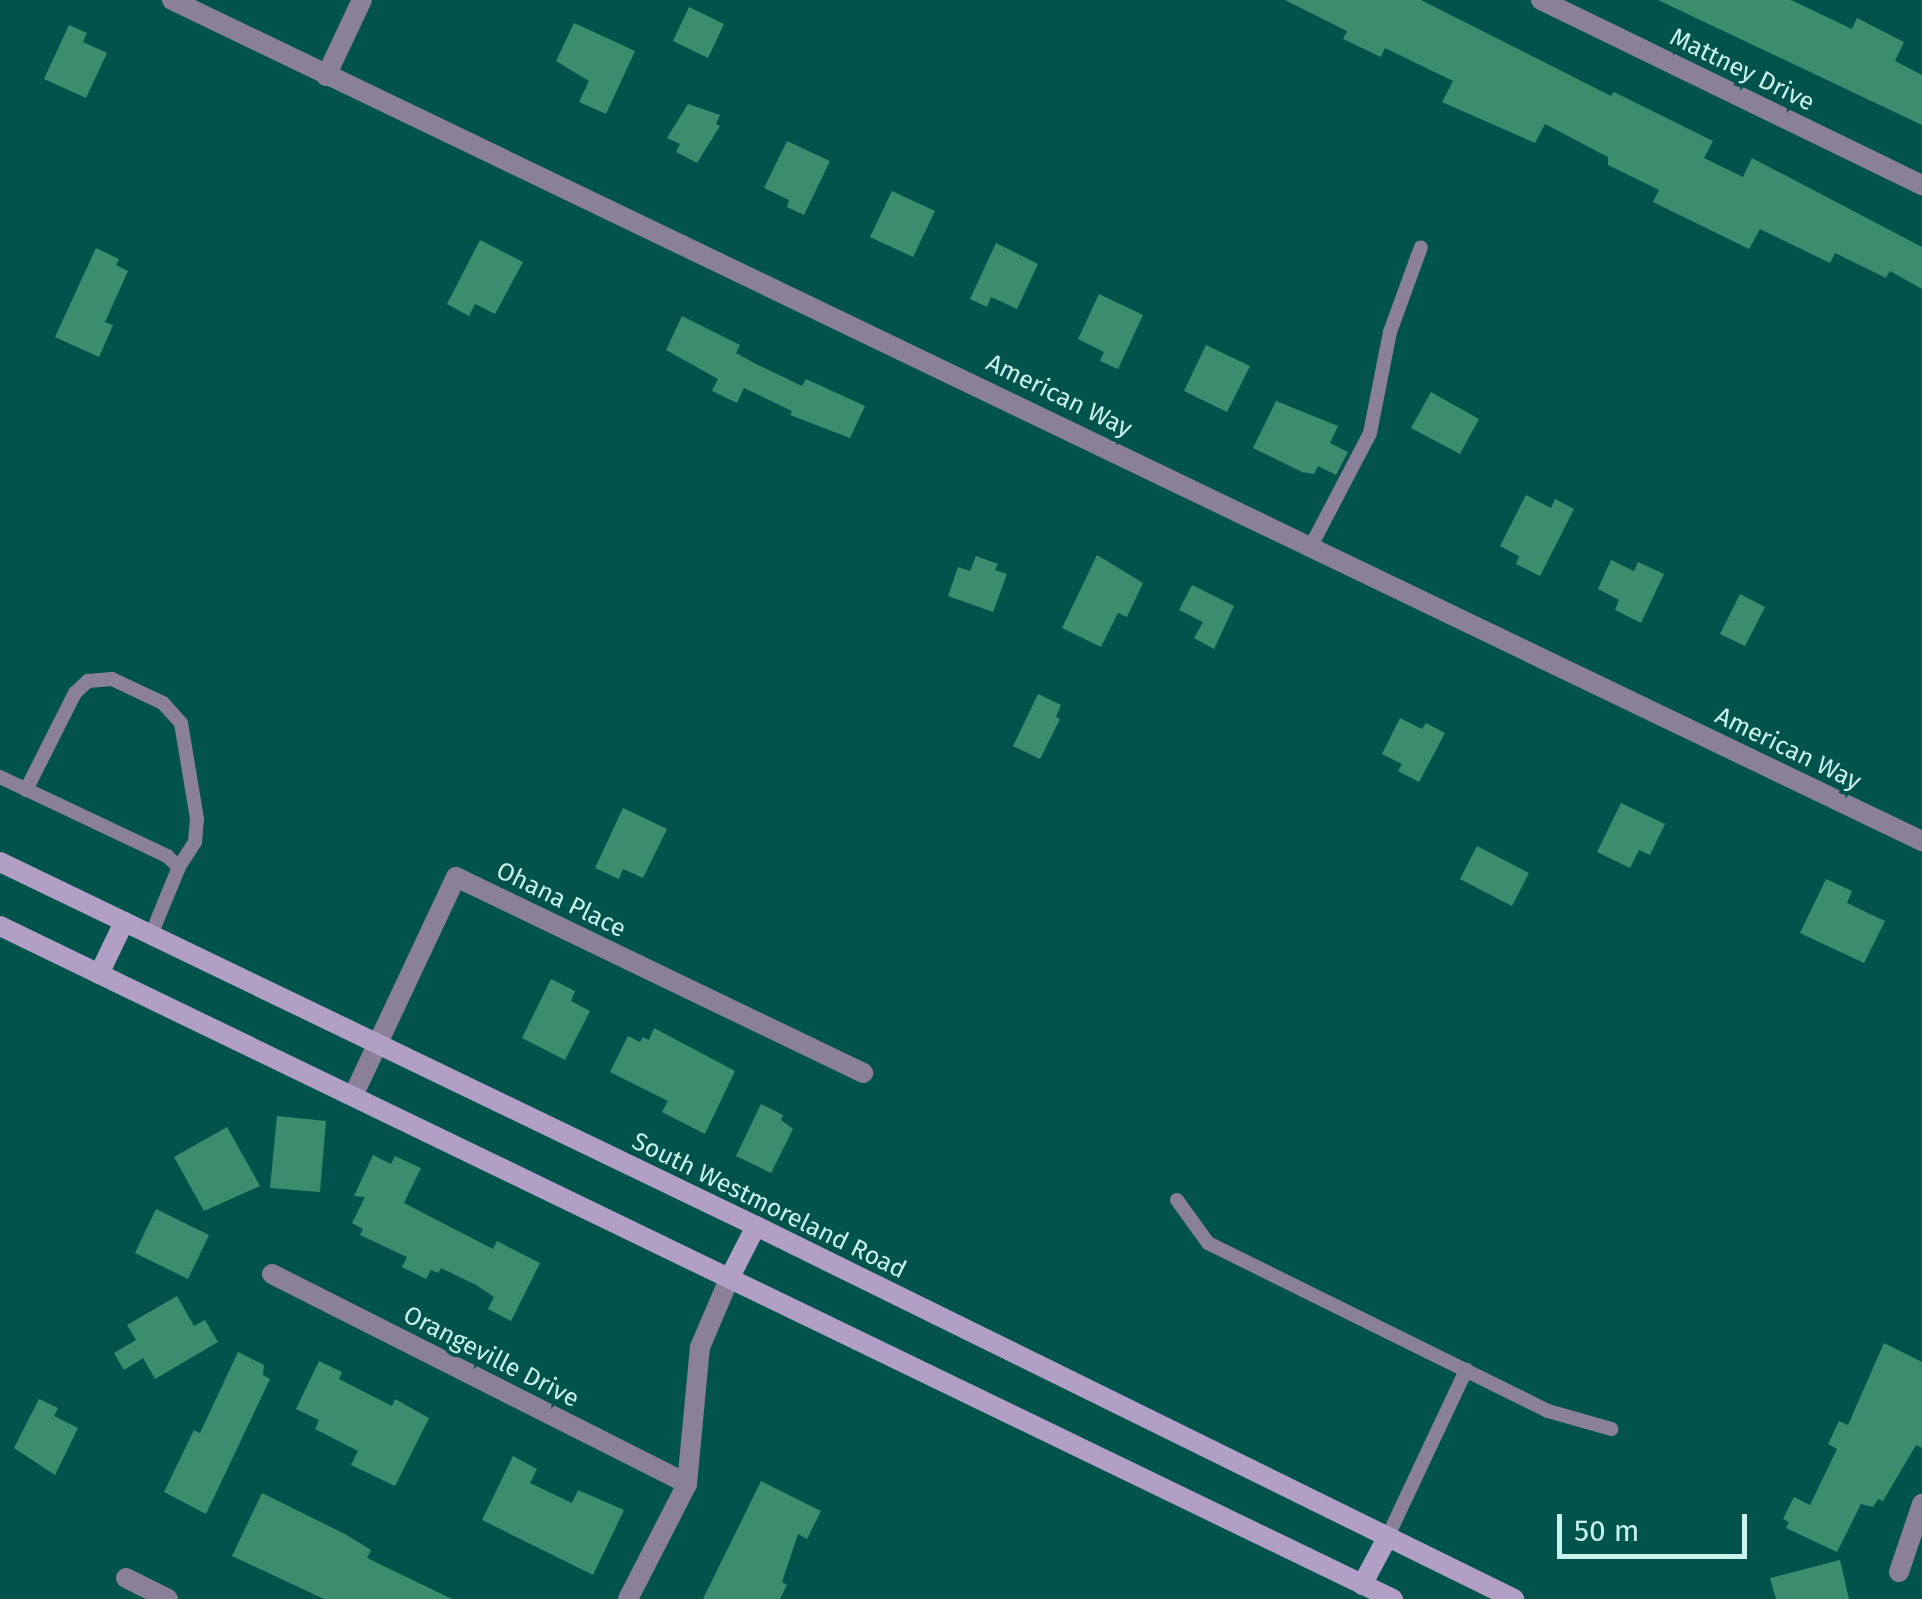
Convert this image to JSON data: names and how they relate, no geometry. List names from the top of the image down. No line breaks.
{"streets":{"main road":["South Westmoreland Road"],"street":["Mattney Drive","American Way","Ohana Place","Orangeville Drive"]},"crossings":[["Ohana Place","South Westmoreland Road"]],"scale_bar":"50 m"}
